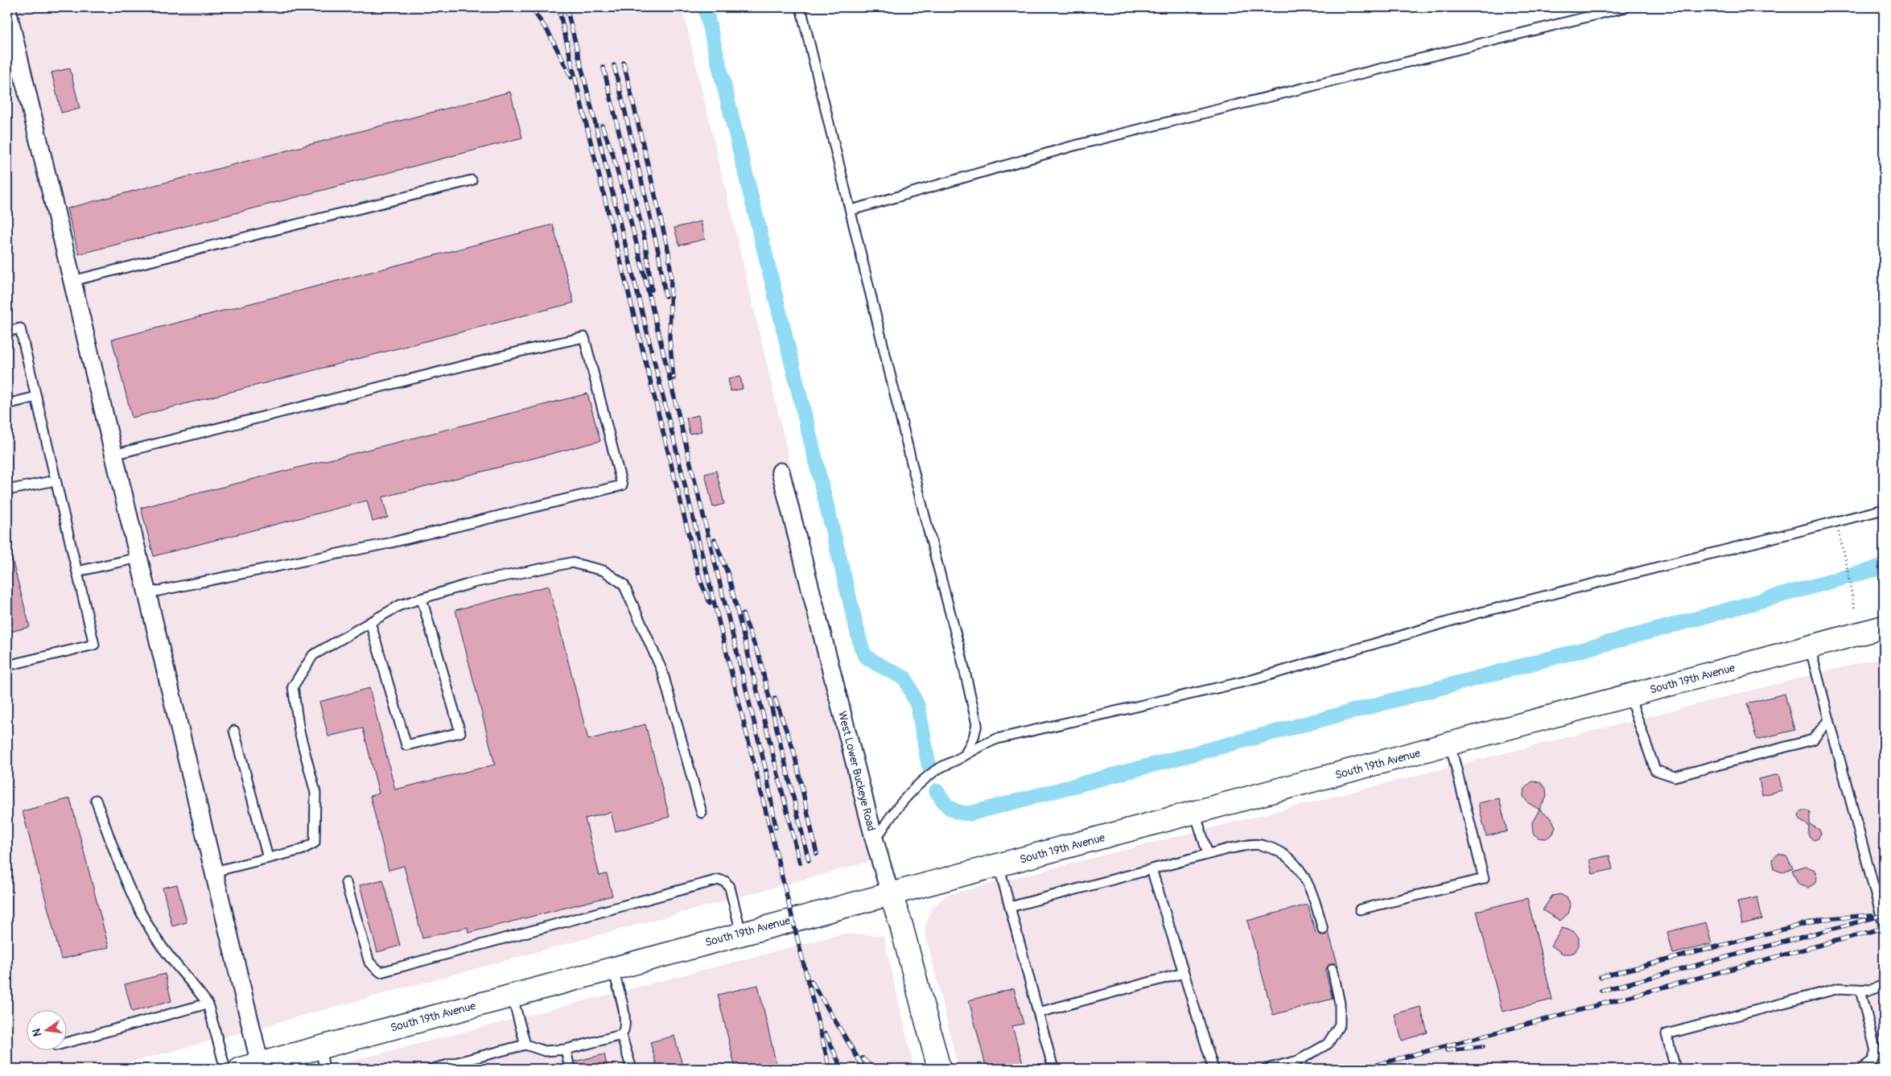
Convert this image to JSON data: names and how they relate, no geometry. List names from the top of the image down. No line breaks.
{"streets":{"main road":["South 19th Avenue","West Lower Buckeye Road"]},"crossings":[["South 19th Avenue","West Lower Buckeye Road"]],"north":"left"}
